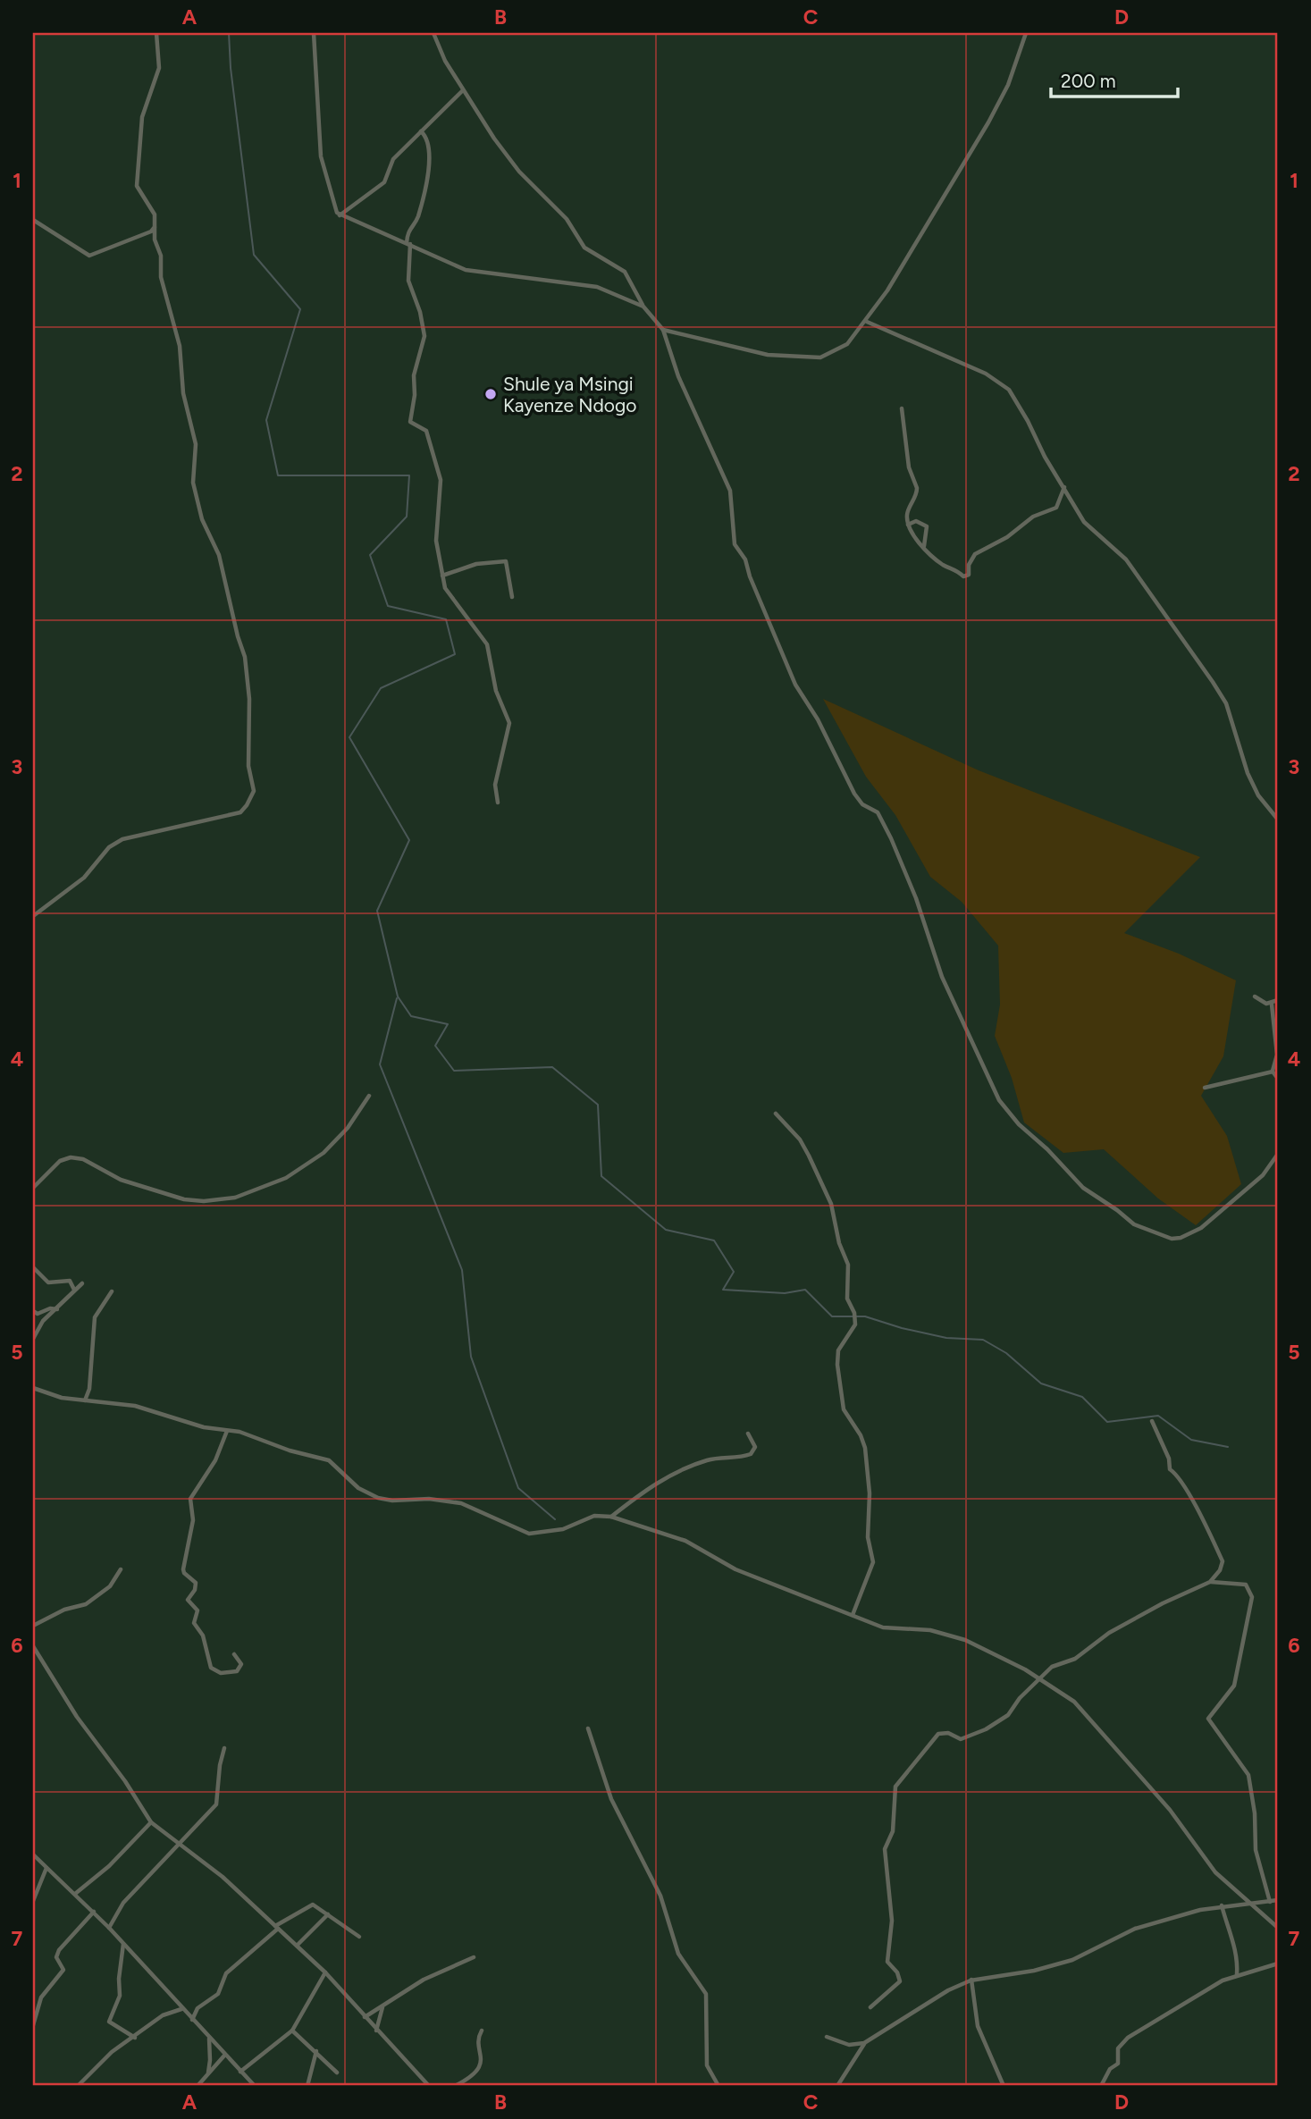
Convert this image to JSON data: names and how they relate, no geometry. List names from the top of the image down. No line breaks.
{"places":["Shule ya Msingi Kayenze Ndogo"],"scale_bar":"200 m","grid":{"columns":["A","B","C","D"],"rows":["1","2","3","4","5","6","7"]}}
